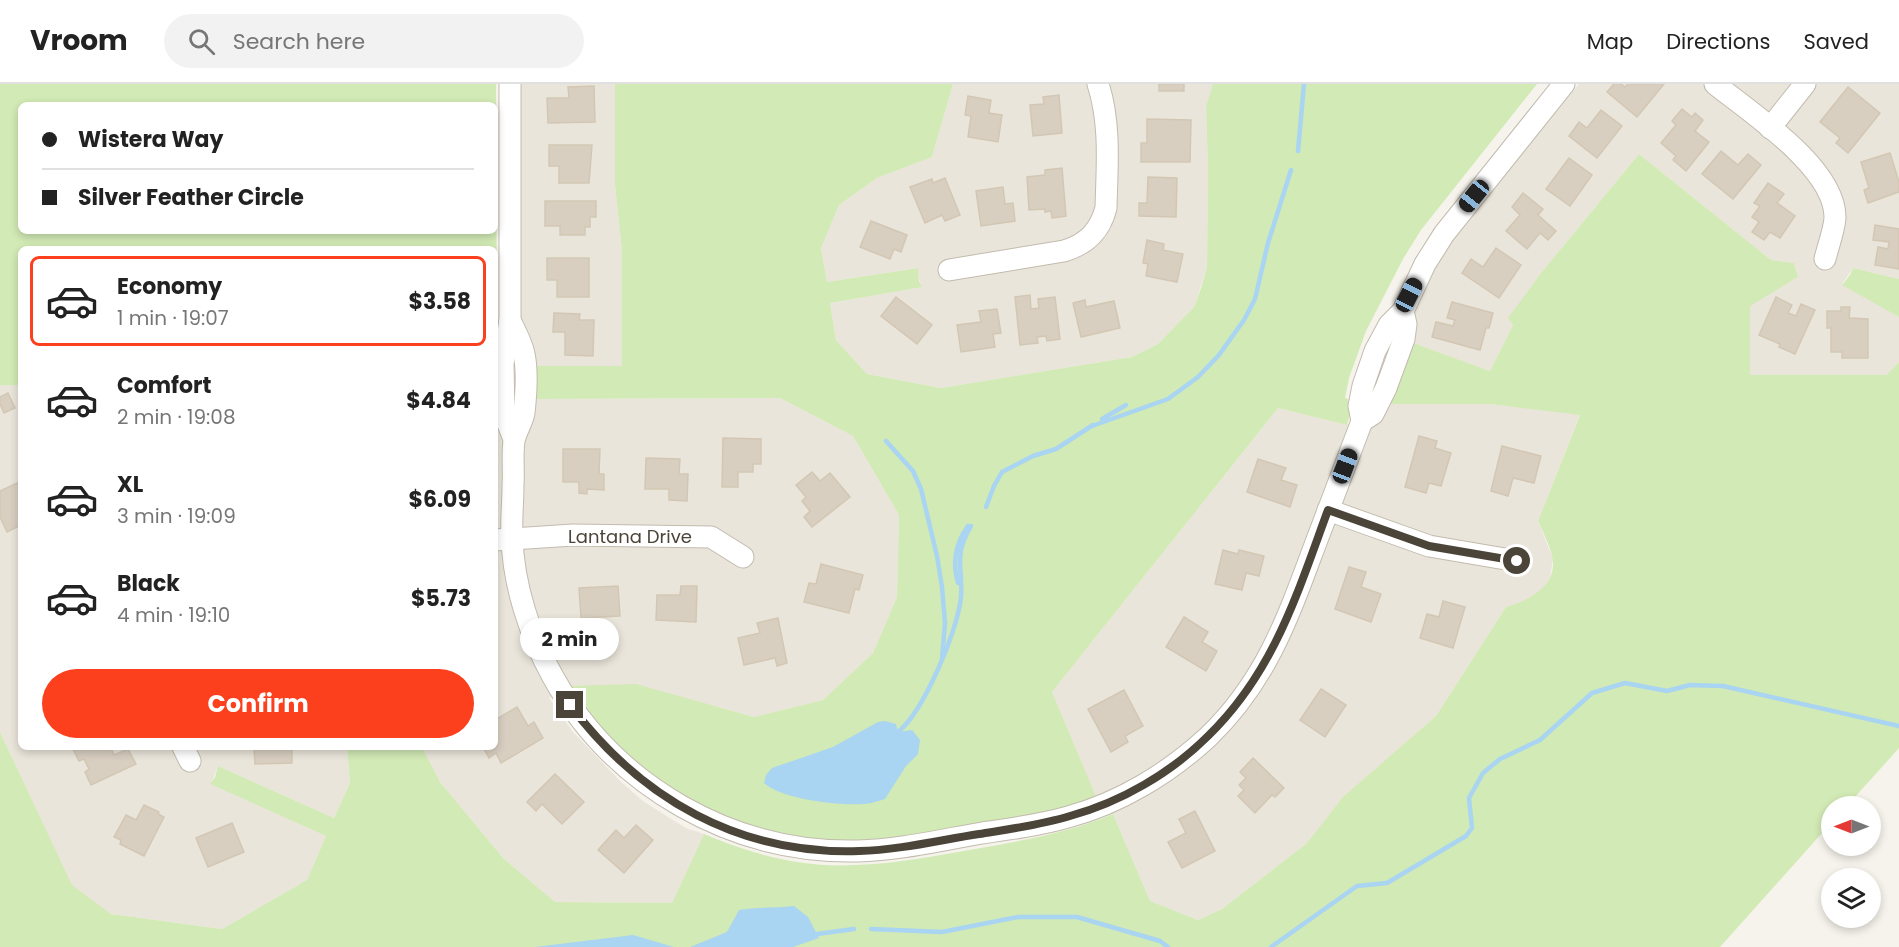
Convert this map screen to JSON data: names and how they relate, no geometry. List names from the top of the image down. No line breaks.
{"streets":{"street":["Lantana Drive"]},"north":"left","page":{"header":"Vroom","search":"Search here","nav":["Map","Directions","Saved"],"banner":["Wistera Way","Silver Feather Circle"],"list":[{"name":"Economy","note":"1 min · 19:07","value":"$3.58"},{"name":"Comfort","note":"2 min · 19:08","value":"$4.84"},{"name":"XL","note":"3 min · 19:09","value":"$6.09"},{"name":"Black","note":"4 min · 19:10","value":"$5.73"}],"bubble":"2 min","buttons":"Confirm"}}
